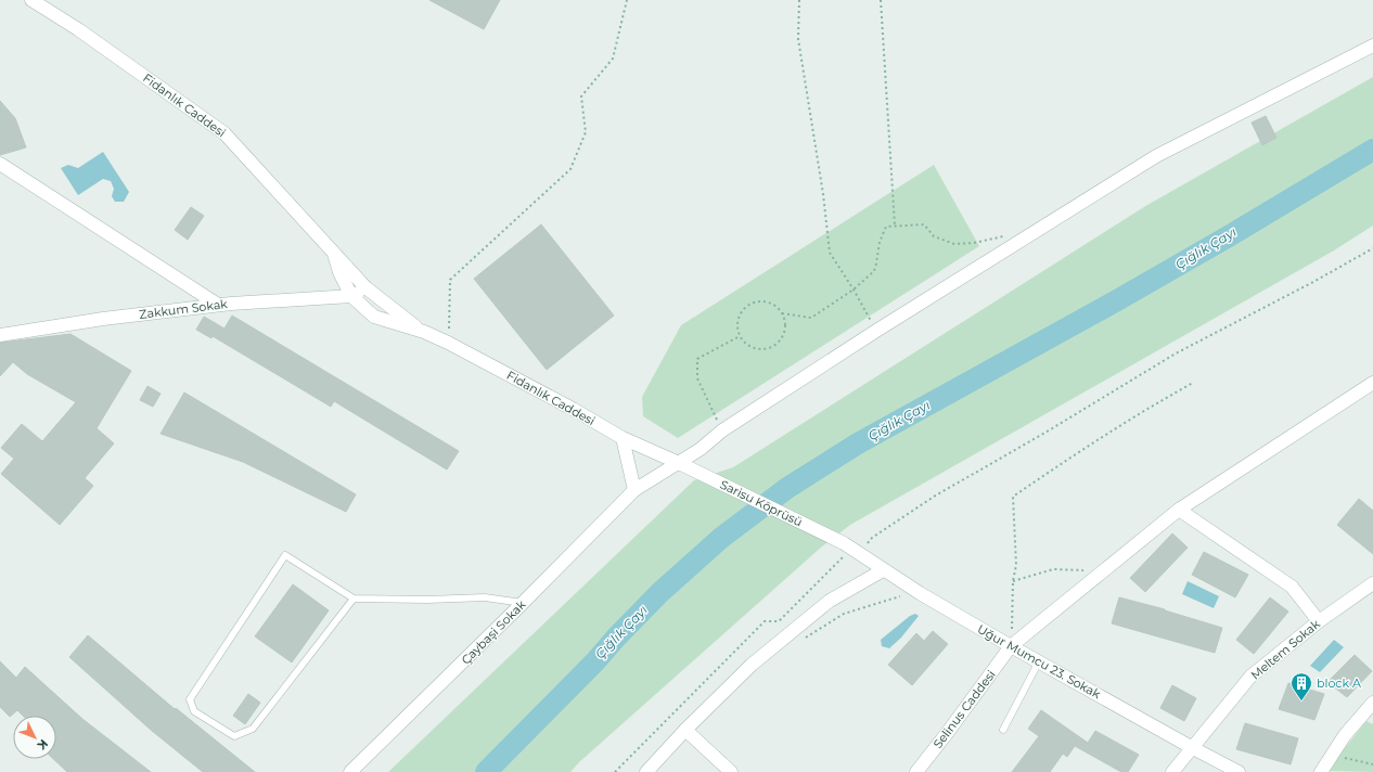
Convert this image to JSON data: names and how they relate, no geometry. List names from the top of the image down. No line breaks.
{"streets":{"street":["Fidanlık Caddesi","Zakkum Sokak","Sarisu Kōprüsü","Çaybaşi Sokak","Meltem Sokak","Uğur Mumcu 23. Sokak","Selinus Caddesi"]},"crossings":[["Fidanlık Caddesi","Zakkum Sokak"],["Fidanlık Caddesi","Sarisu Kōprüsü"],["Fidanlık Caddesi","Çaybaşi Sokak"],["Sarisu Kōprüsü","Çaybaşi Sokak"],["Sarisu Kōprüsü","Uğur Mumcu 23. Sokak"],["Meltem Sokak","Uğur Mumcu 23. Sokak"],["Uğur Mumcu 23. Sokak","Selinus Caddesi"]],"water":["Çığlık Çayı"],"places":{"building":["block A"]},"north":"bottom right"}
